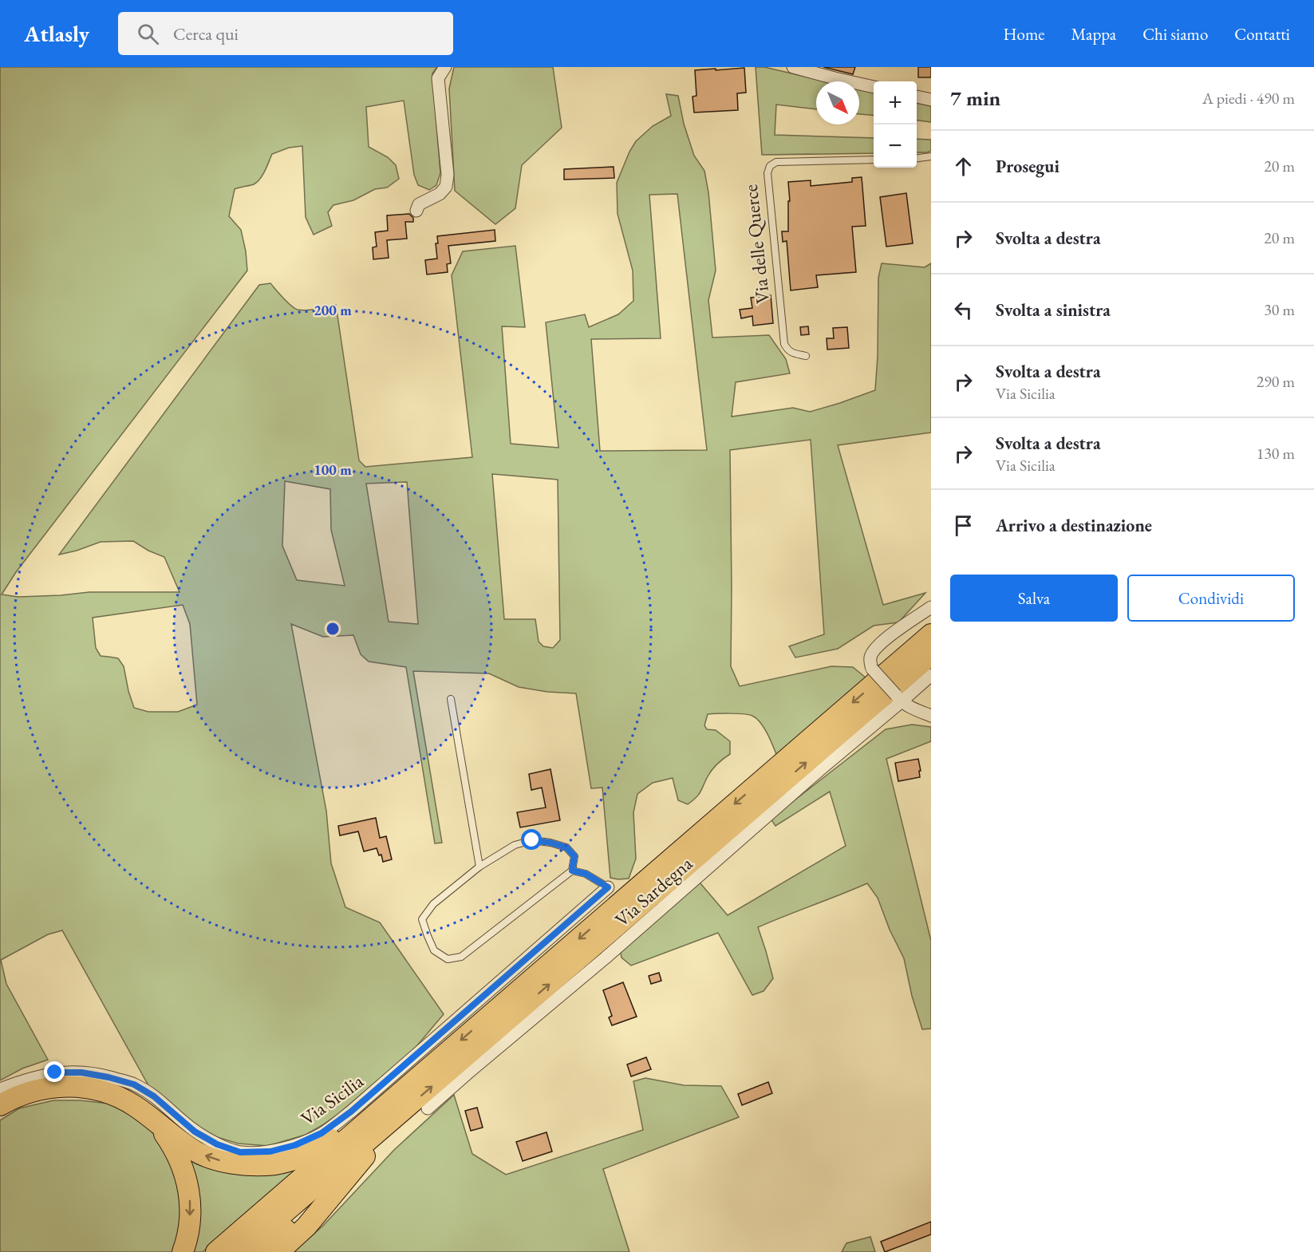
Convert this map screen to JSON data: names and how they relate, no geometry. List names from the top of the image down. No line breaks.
{"streets":{"street":["Via Sardegna","Via Sicilia"],"lane":["Via delle Querce"]},"north":"bottom right","page":{"header":"Atlasly","search":"Cerca qui","nav":["Home","Mappa","Chi siamo","Contatti"],"heading":["7 min","A piedi · 490 m"],"map_buttons":["+","−"],"list":[["Prosegui","20 m"],["Svolta a destra","20 m"],["Svolta a sinistra","30 m"],["Svolta a destra","Via Sicilia","290 m"],["Svolta a destra","Via Sicilia","130 m"],"Arrivo a destinazione"],"buttons":["Salva","Condividi"]},"rings":["200 m","100 m"]}
